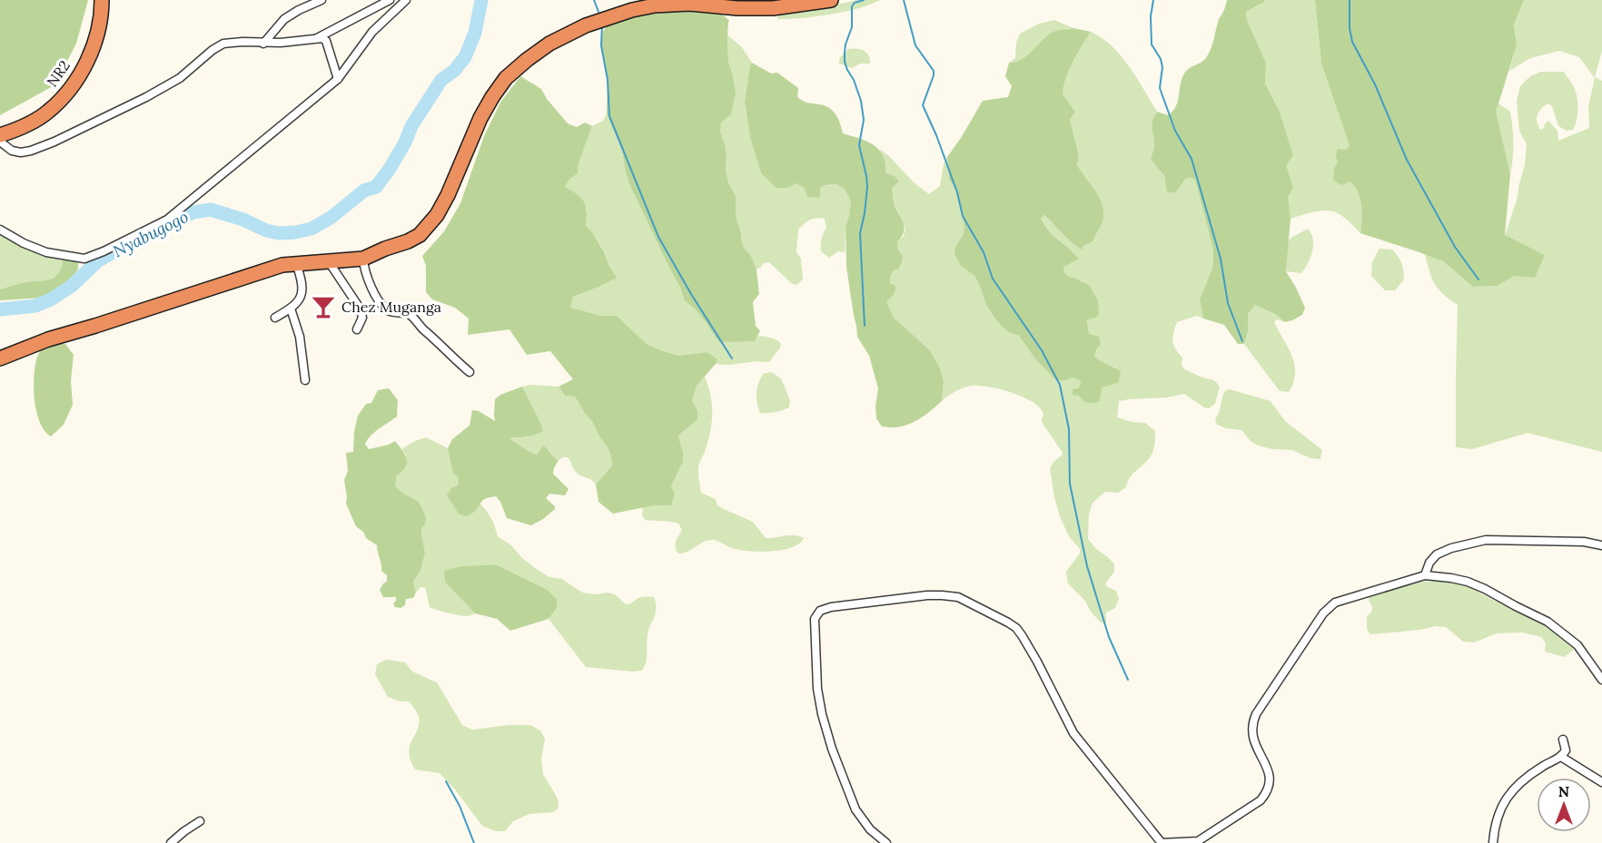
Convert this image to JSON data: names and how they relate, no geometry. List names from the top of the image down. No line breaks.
{"streets":{"highway":["NR2"]},"water":["Nyabugogo"],"places":{"bar":["Chez Muganga"]},"north":"top"}
